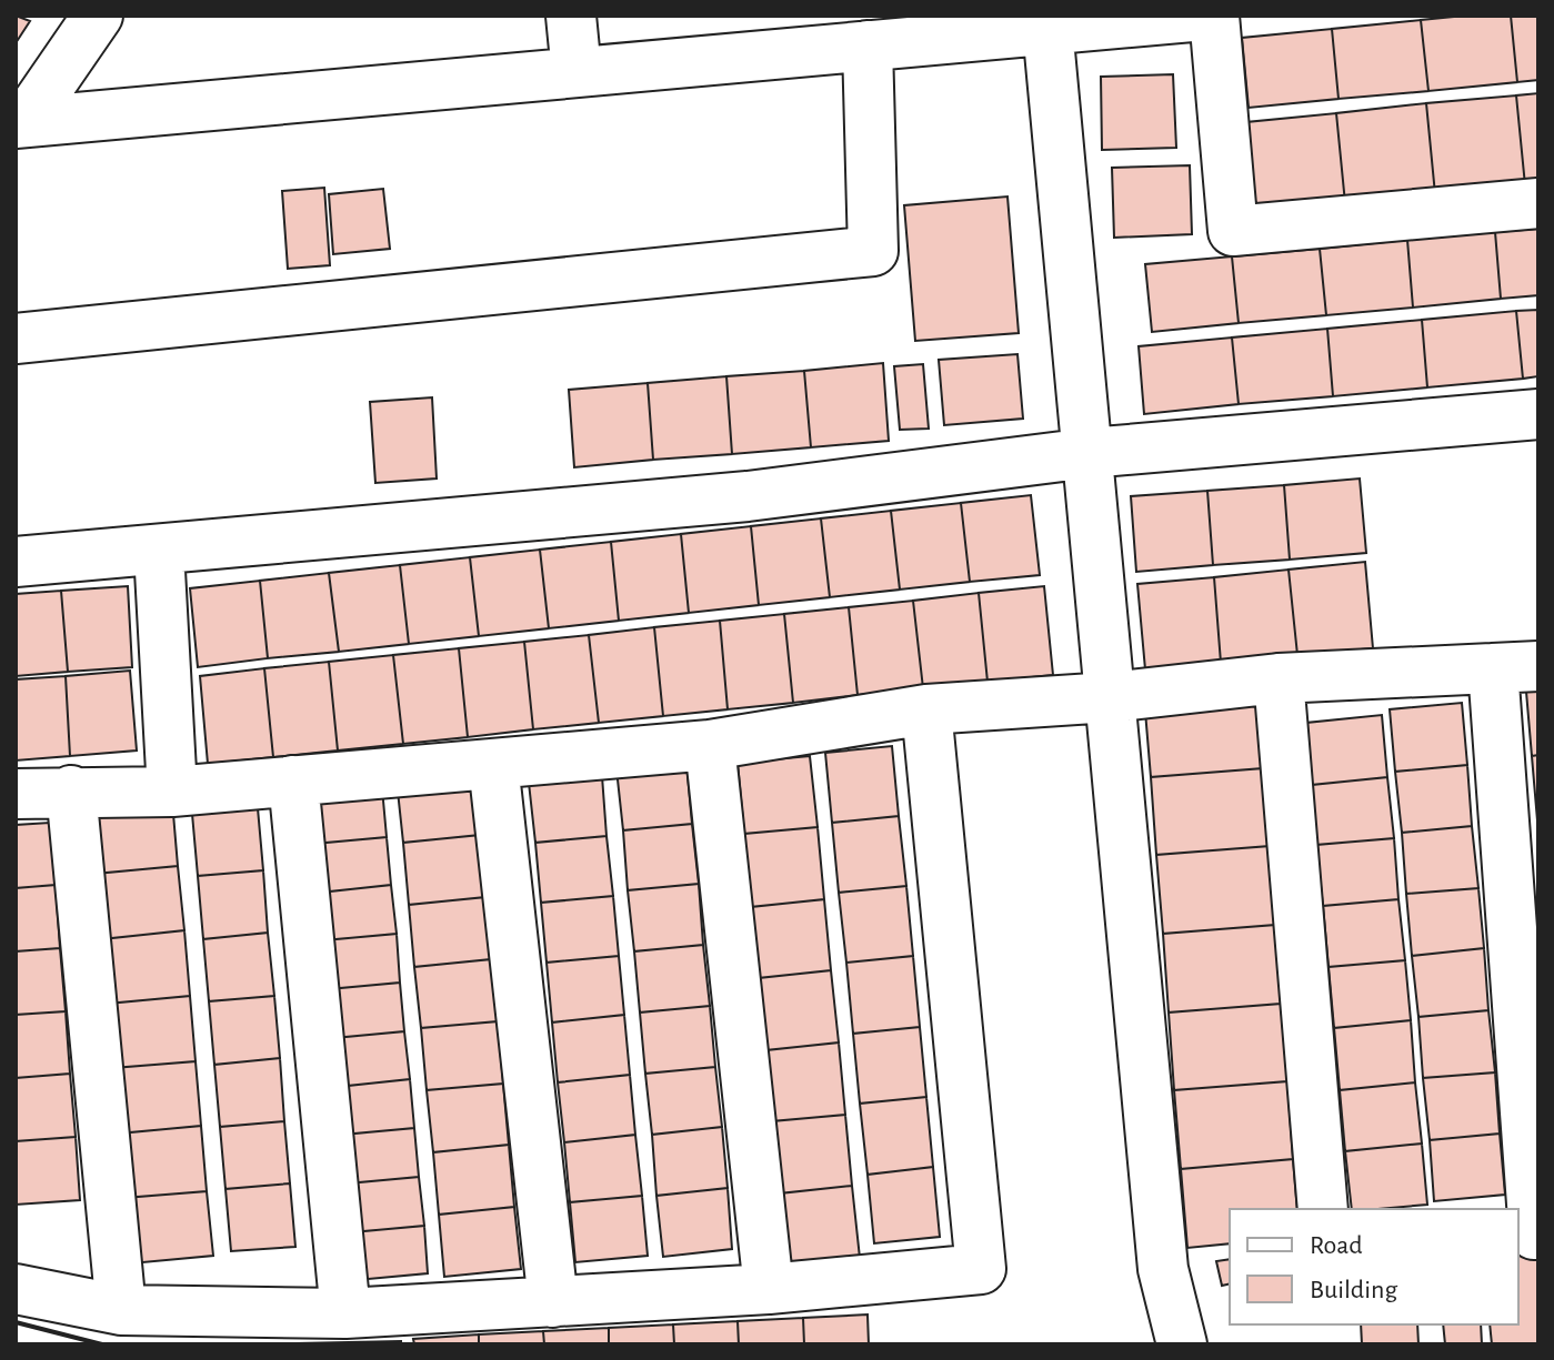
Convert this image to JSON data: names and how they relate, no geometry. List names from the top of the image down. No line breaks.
{"legend":["Road","Building"]}
